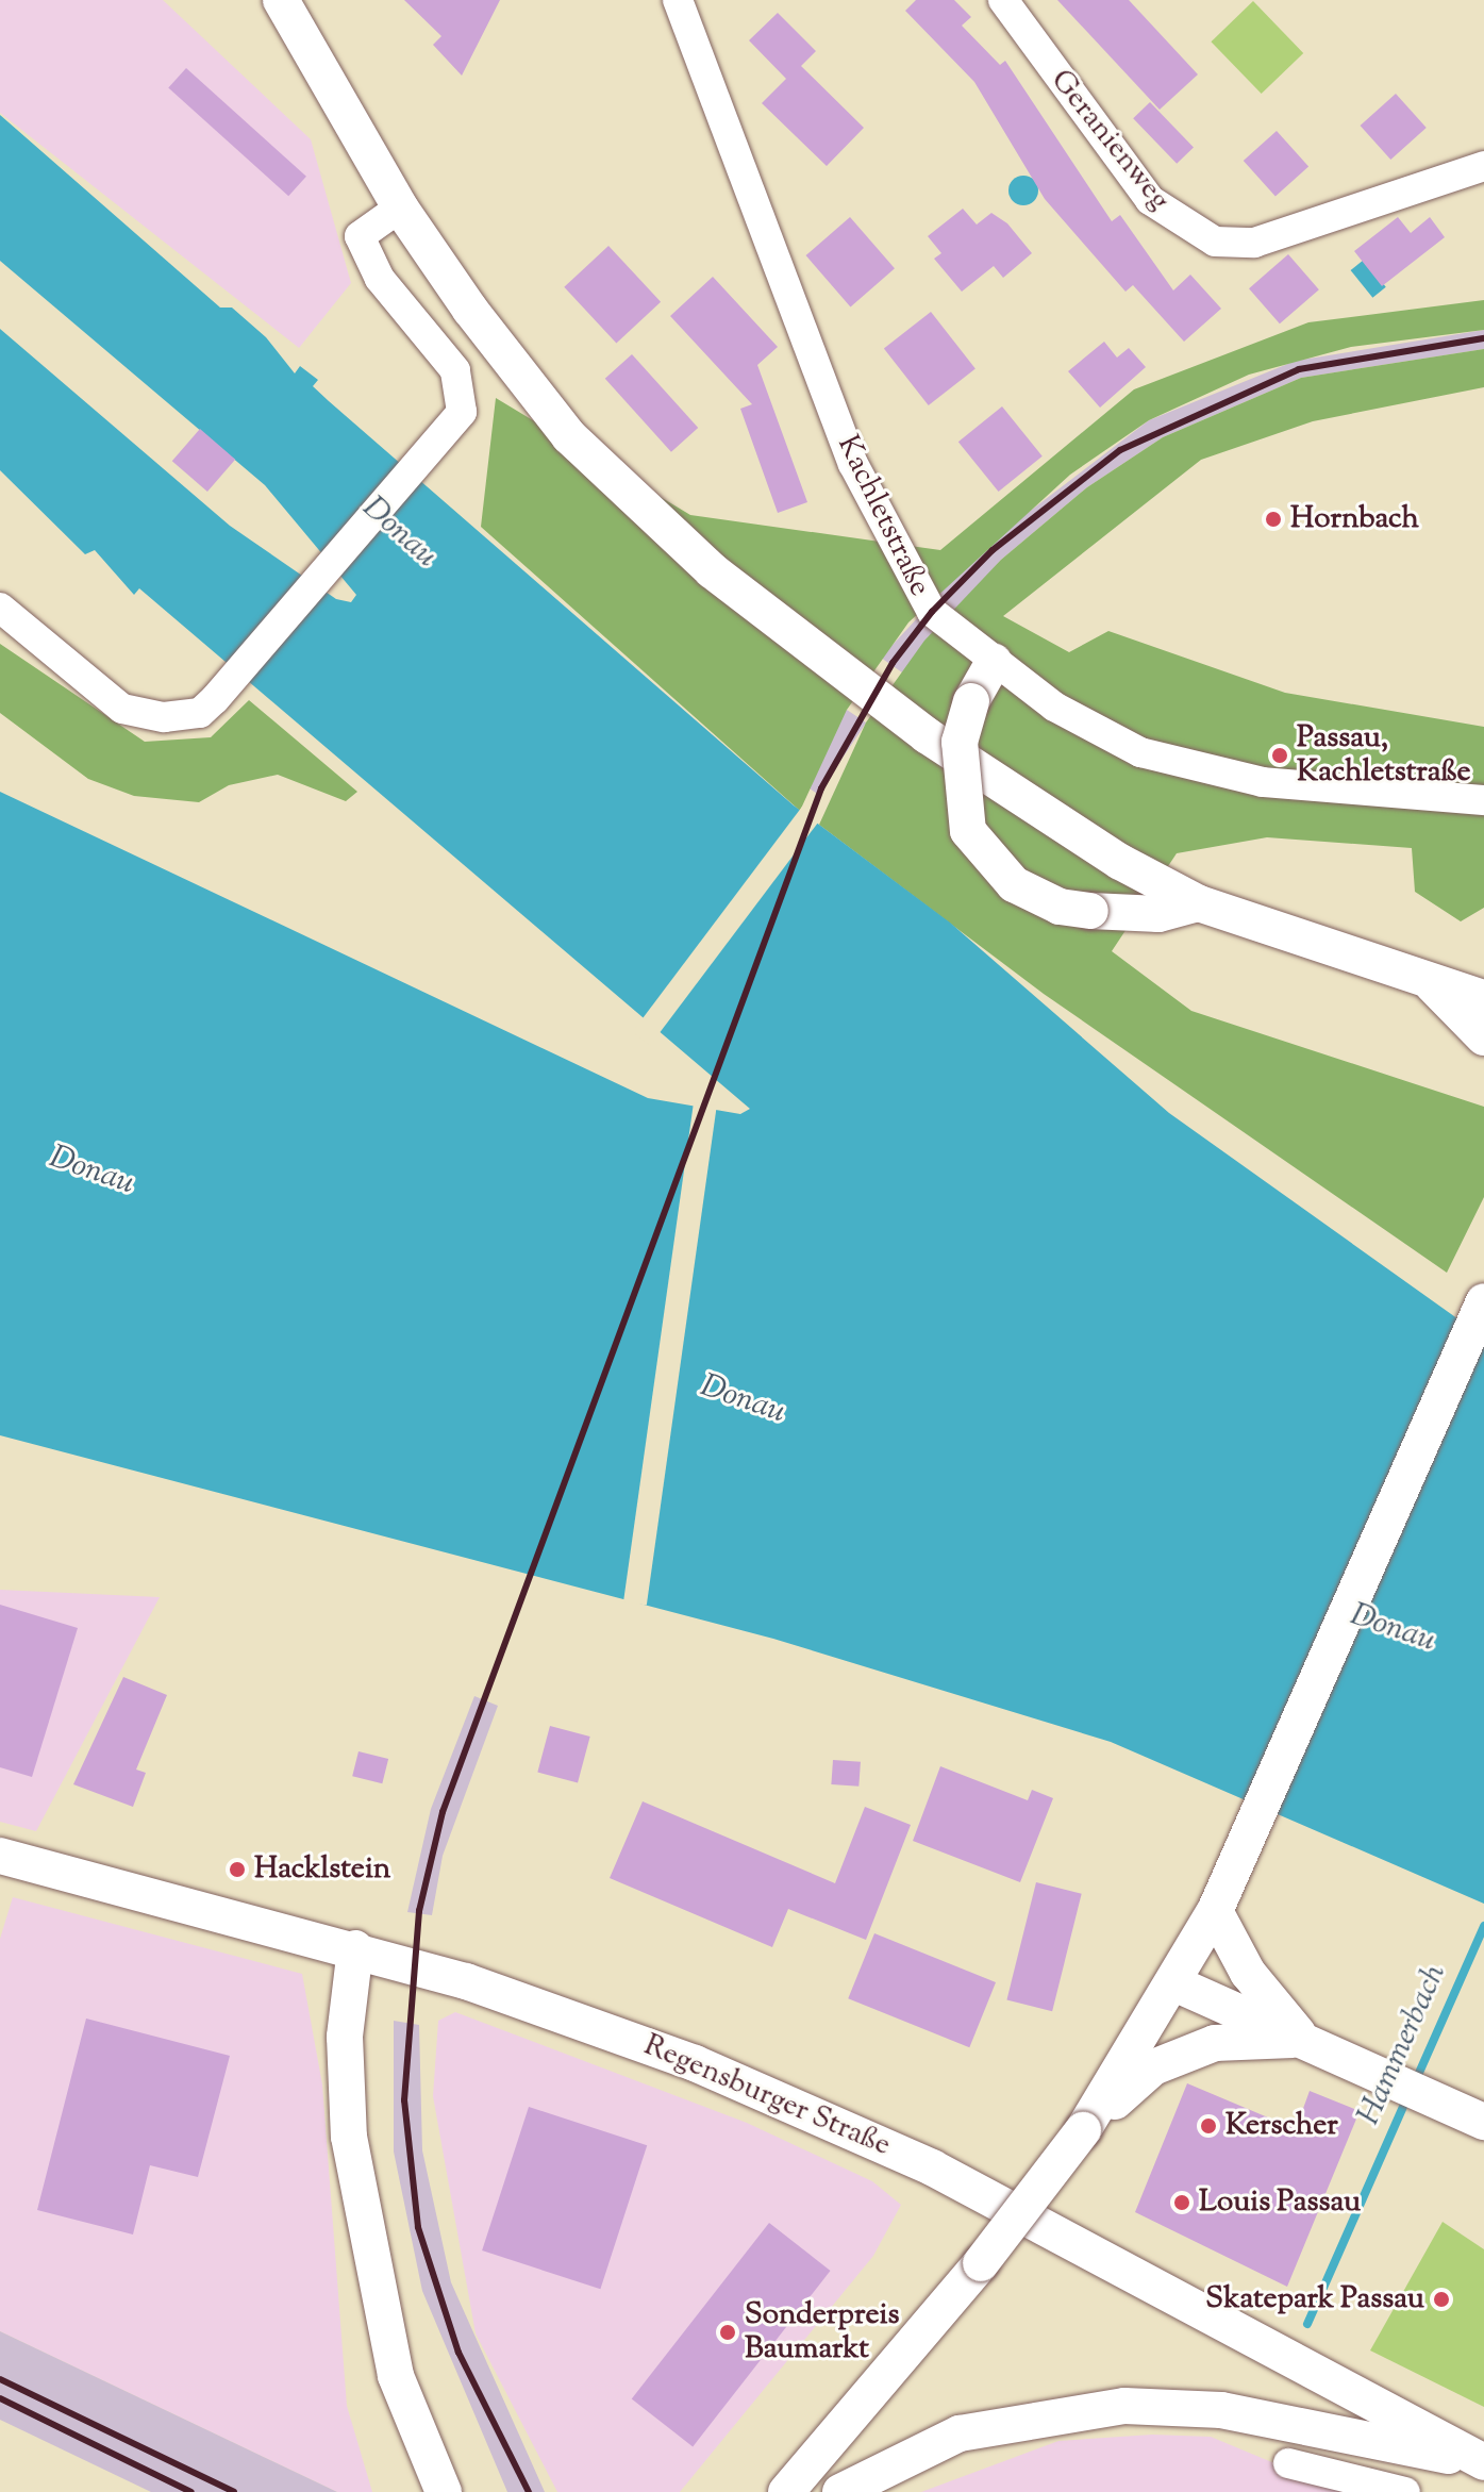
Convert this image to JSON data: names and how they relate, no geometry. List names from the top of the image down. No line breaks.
{"streets":{"main road":["Regensburger Straße"],"street":["Geranienweg","Kachletstraße"]},"water":["Donau","Hammerbach"],"places":["Hornbach","Passau, Kachletstraße","Hacklstein","Kerscher","Louis Passau","Skatepark Passau","Sonderpreis Baumarkt"]}
